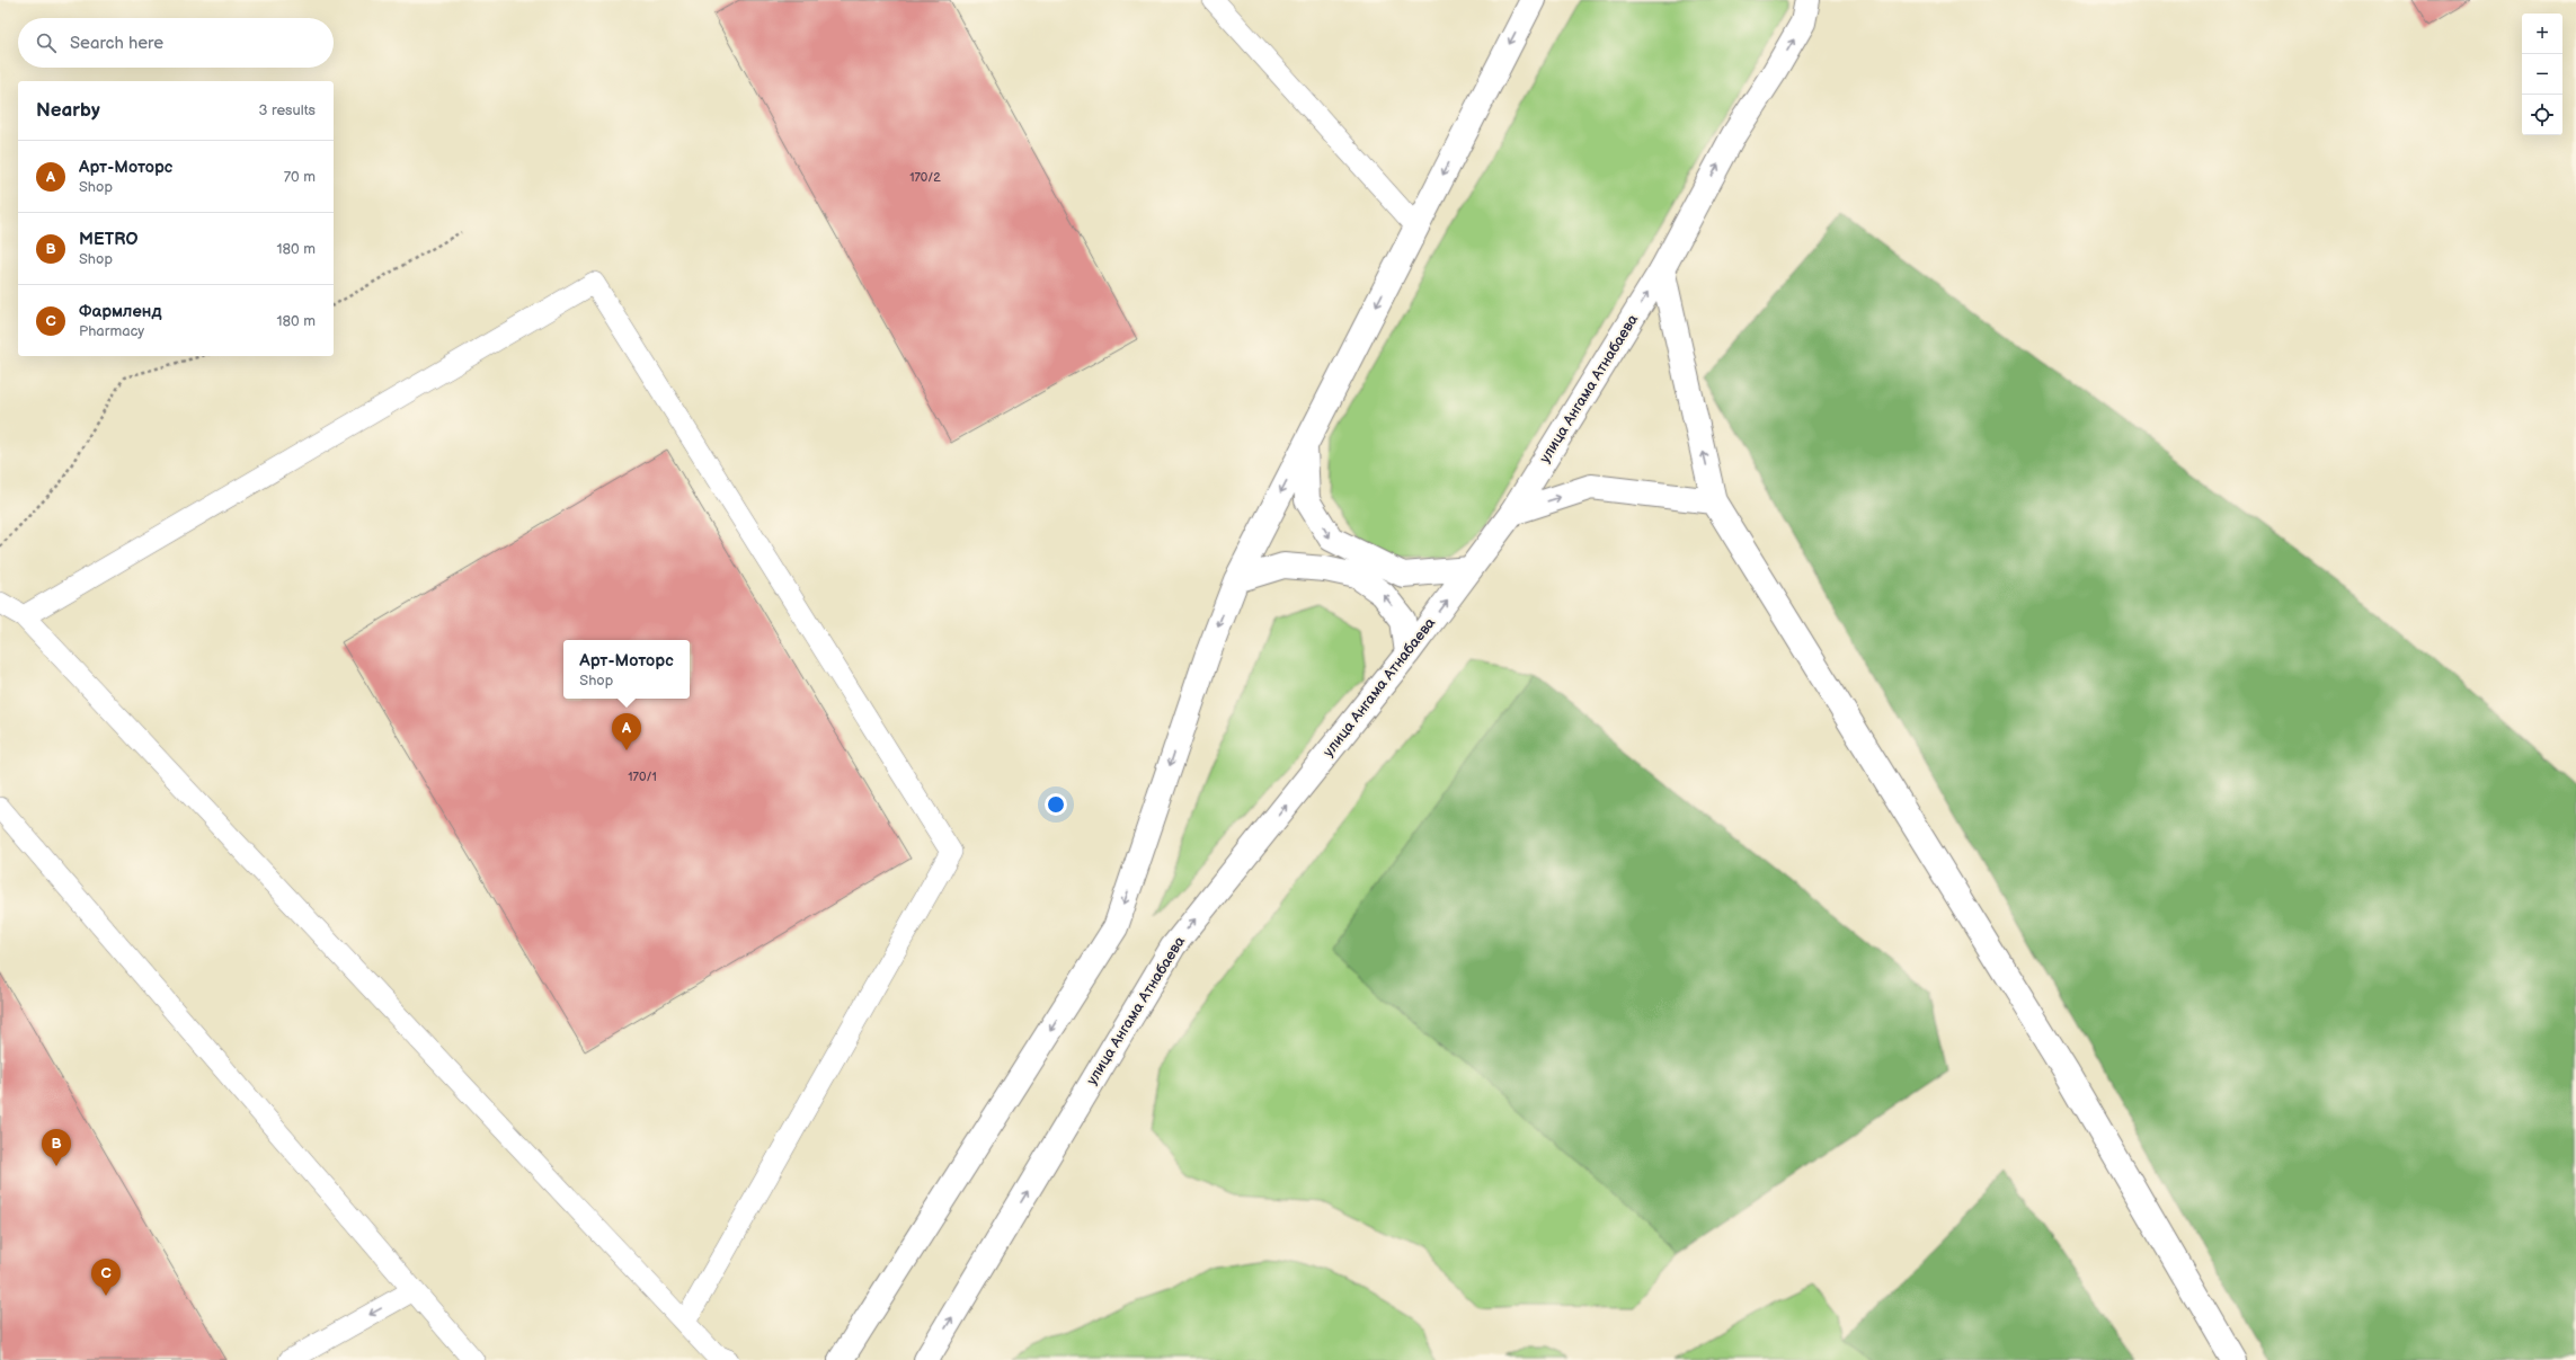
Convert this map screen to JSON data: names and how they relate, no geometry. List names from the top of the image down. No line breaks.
{"streets":{"street":["улица Ангама Атнабаева"]},"house_numbers":["170/2","170/1"],"page":{"map_buttons":["+","−"],"search":"Search here","heading":["Nearby","3 results"],"list":[{"mark":"A","name":"Арт-Моторс","note":"Shop","value":"70 m"},{"mark":"B","name":"METRO","note":"Shop","value":"180 m"},{"mark":"C","name":"Фармленд","note":"Pharmacy","value":"180 m"}],"popup":["Арт-Моторс","Shop"],"pins":["A","B","C"]}}
